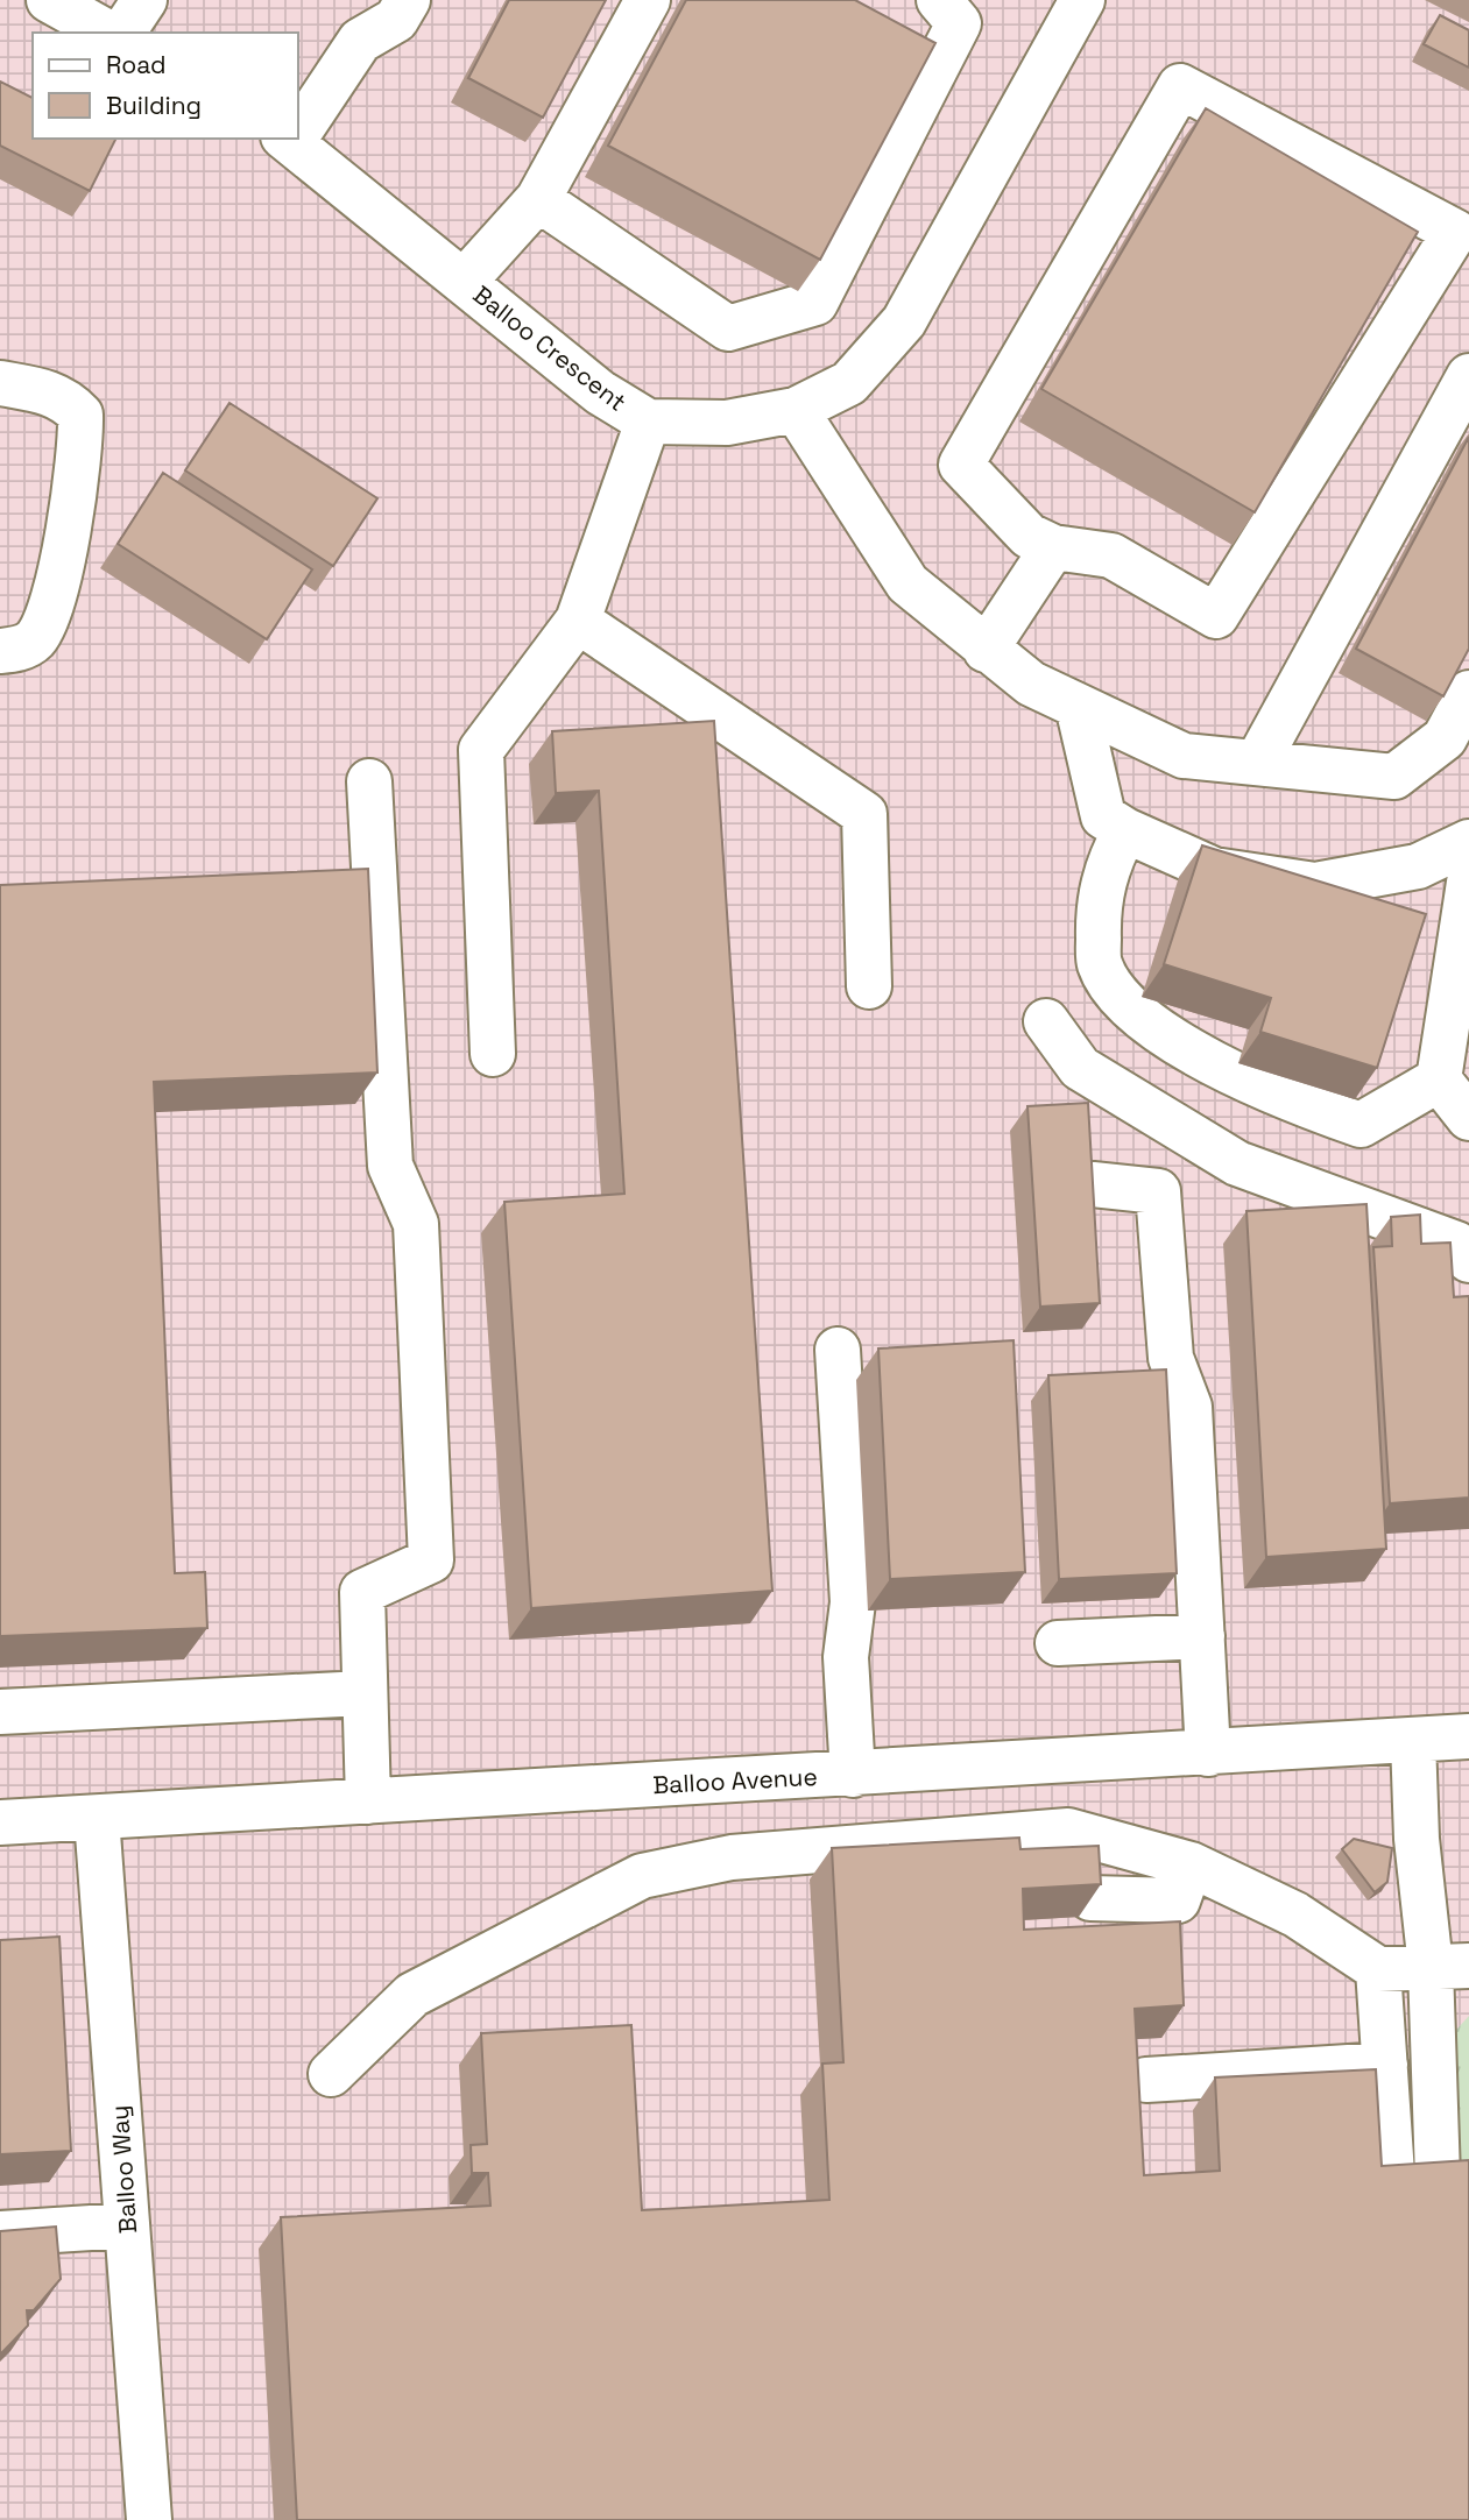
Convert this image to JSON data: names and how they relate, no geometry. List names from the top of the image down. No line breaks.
{"streets":{"street":["Balloo Crescent","Balloo Avenue","Balloo Way"]},"crossings":[["Balloo Avenue","Balloo Way"]],"legend":["Road","Building"]}
